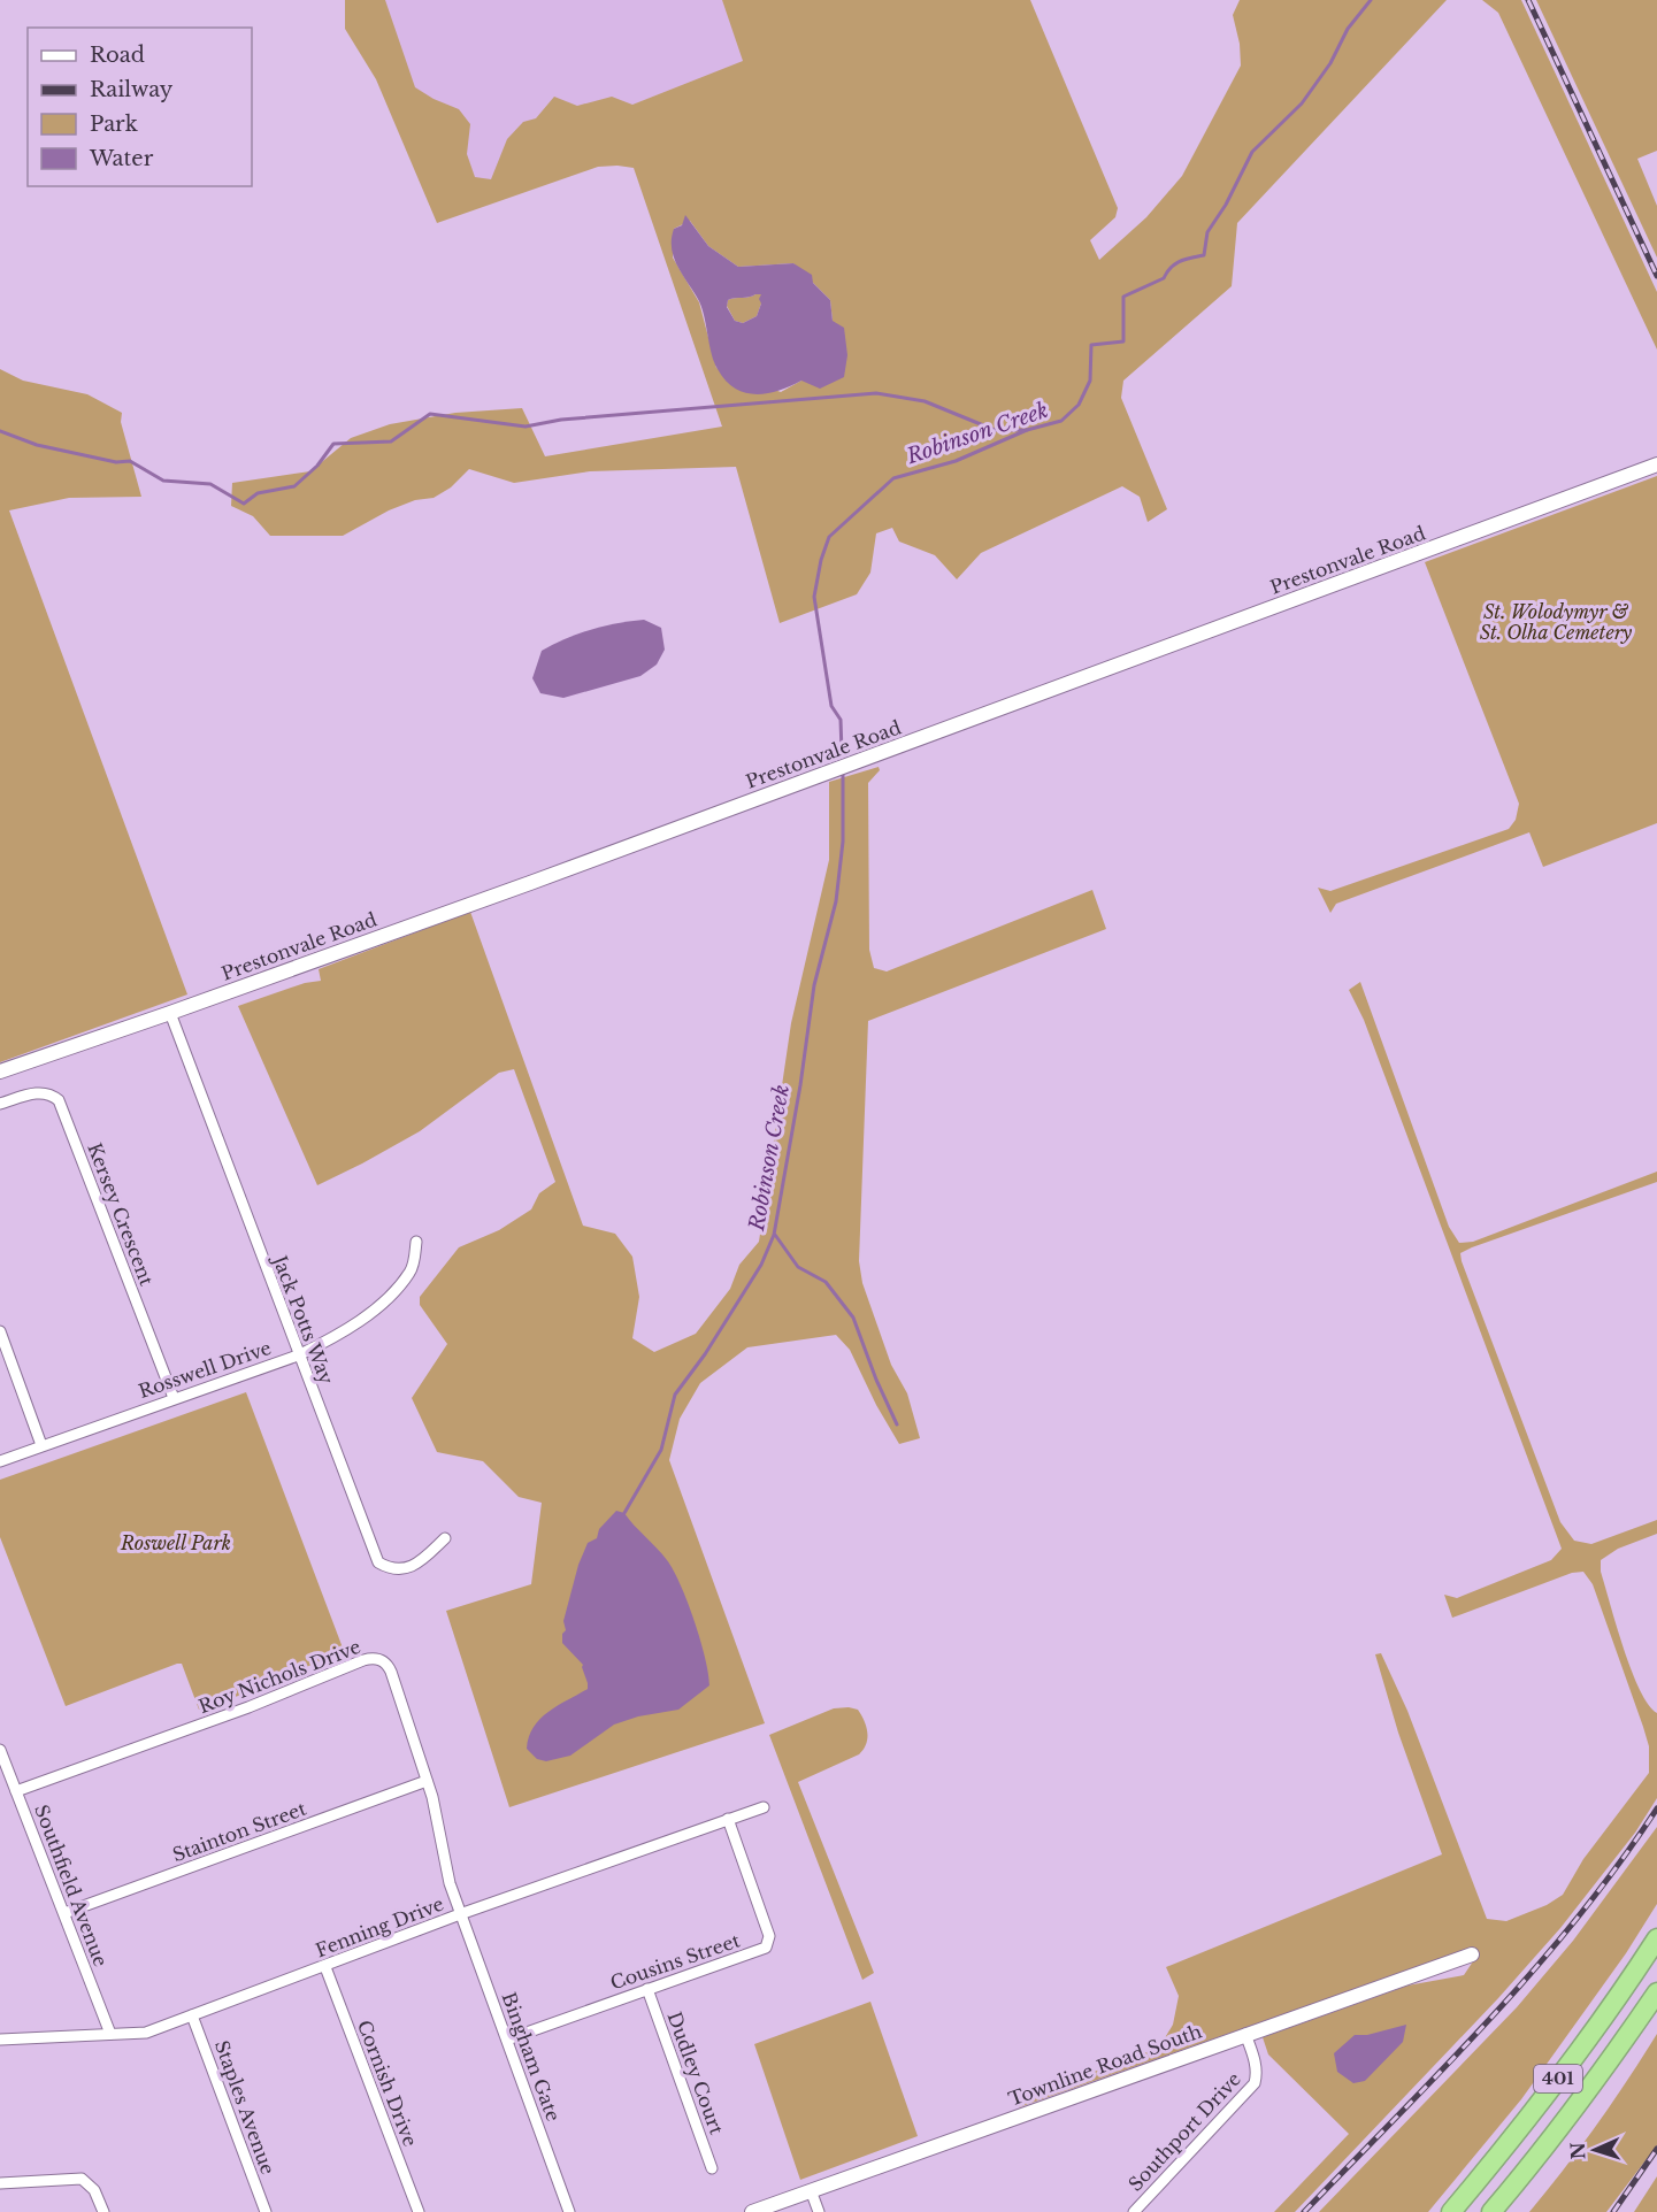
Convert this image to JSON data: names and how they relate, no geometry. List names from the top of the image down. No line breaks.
{"streets":{"highway":["401"],"street":["Prestonvale Road","Kersey Crescent","Jack Potts Way","Rosswell Drive","Roy Nichols Drive","Stainton Street","Southfield Avenue","Fenning Drive","Cousins Street","Bingham Gate","Townline Road South","Dudley Court","Cornish Drive","Staples Avenue","Southport Drive"]},"crossings":[["Prestonvale Road","Jack Potts Way"],["Kersey Crescent","Rosswell Drive"],["Jack Potts Way","Rosswell Drive"],["Roy Nichols Drive","Stainton Street"],["Roy Nichols Drive","Southfield Avenue"],["Roy Nichols Drive","Fenning Drive"],["Roy Nichols Drive","Bingham Gate"],["Stainton Street","Southfield Avenue"],["Southfield Avenue","Fenning Drive"],["Fenning Drive","Cousins Street"],["Fenning Drive","Bingham Gate"],["Fenning Drive","Cornish Drive"],["Fenning Drive","Staples Avenue"],["Cousins Street","Bingham Gate"],["Cousins Street","Dudley Court"],["Townline Road South","Southport Drive"]],"water":["Robinson Creek"],"parks":["St. Wolodymyr & St. Olha Cemetery","Roswell Park"],"legend":["Road","Railway","Park","Water"],"north":"left"}
